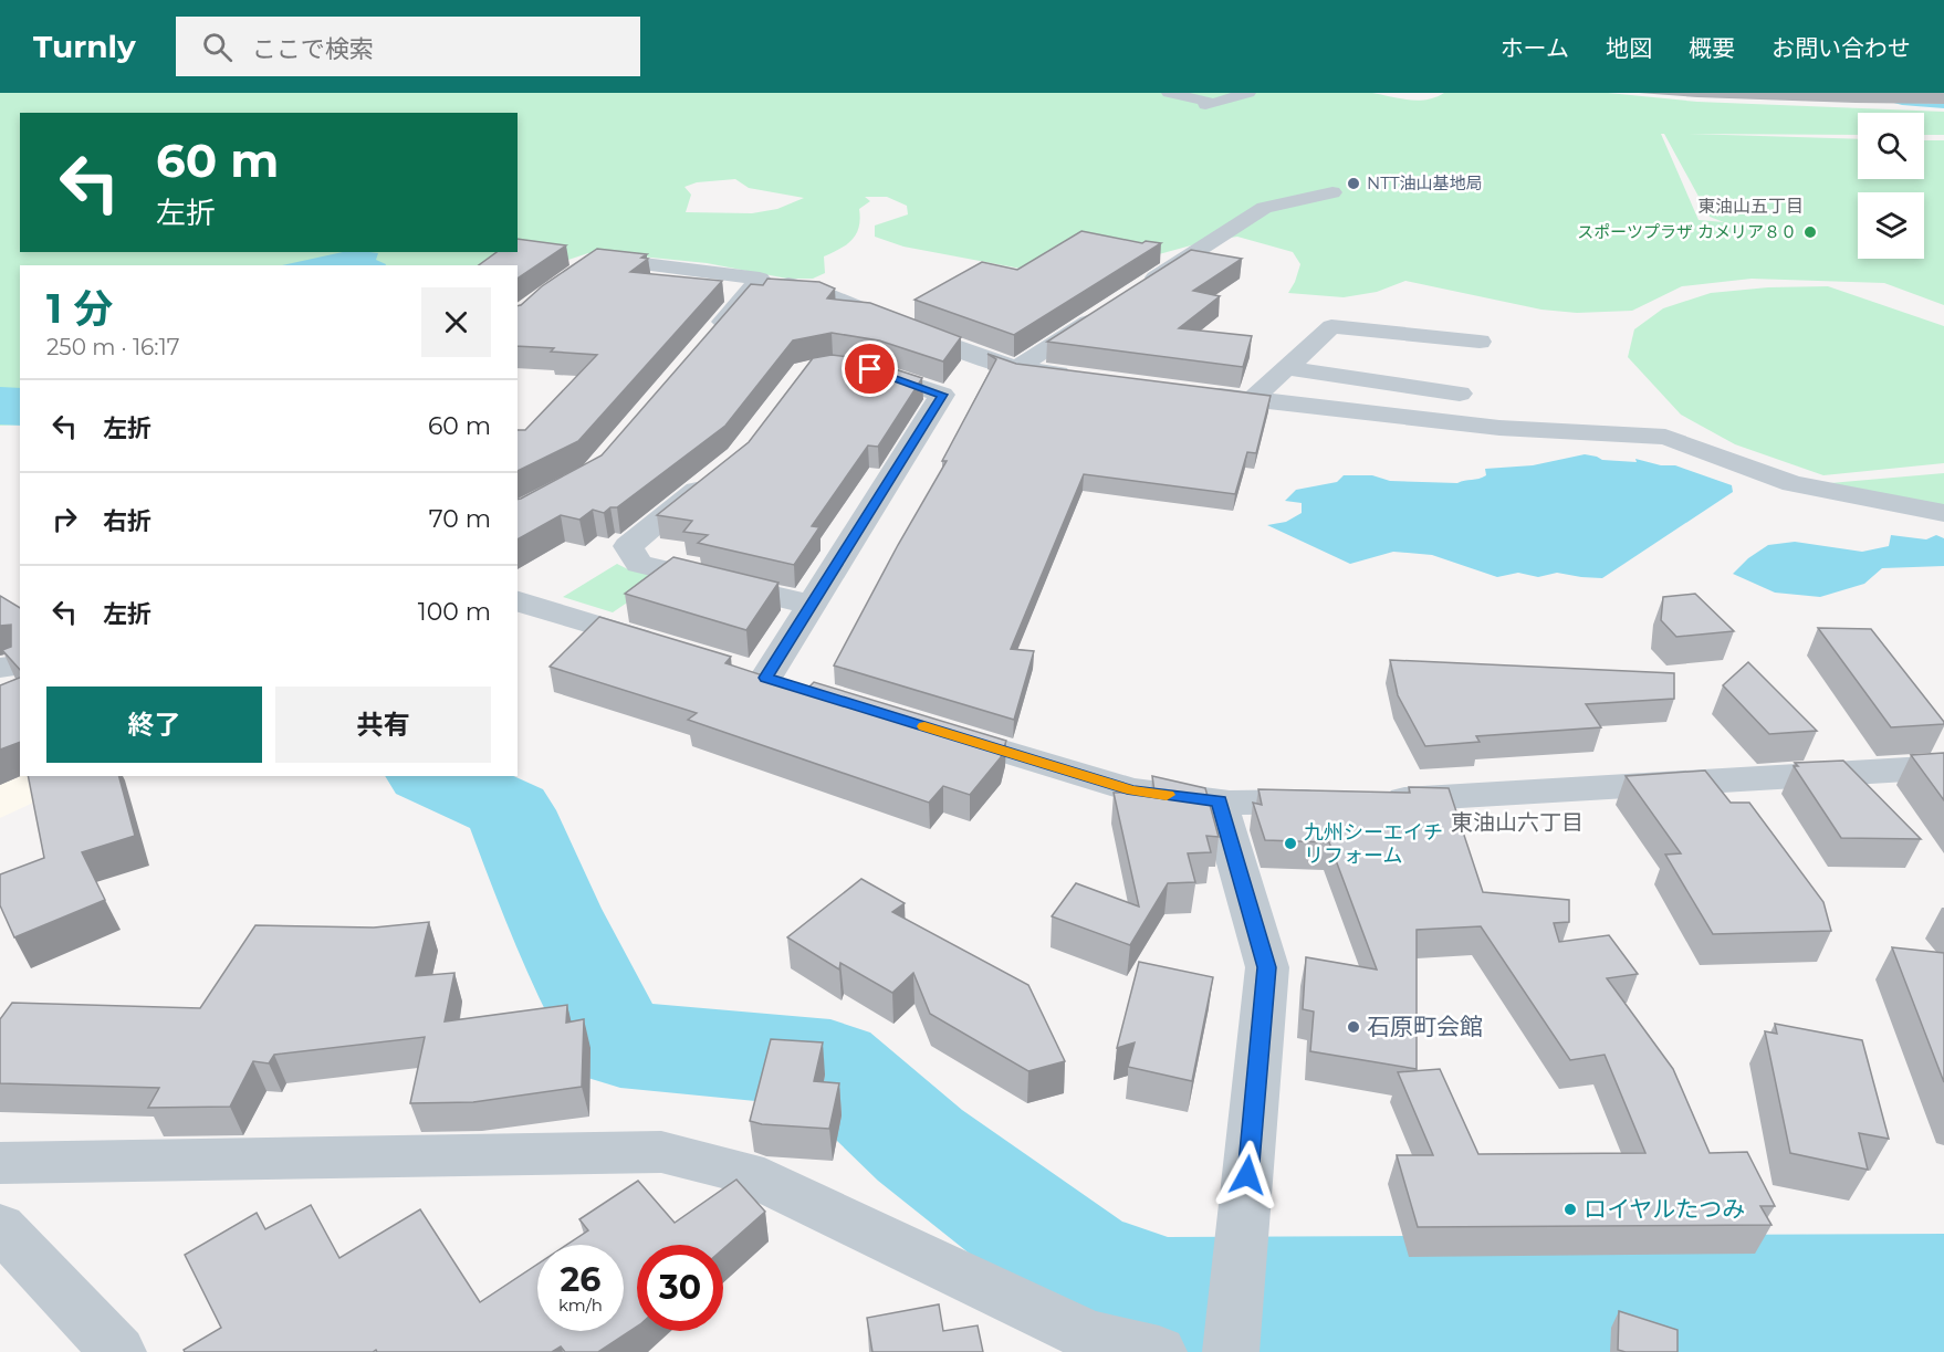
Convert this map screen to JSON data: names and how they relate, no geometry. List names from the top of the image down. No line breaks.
{"districts":["東油山五丁目","東油山六丁目"],"places":["NTT油山基地局","スポーツプラザ カメリア８０","九州シーエイチ リフォーム","石原町会館","ロイヤルたつみ"],"page":{"header":"Turnly","search":"ここで検索","nav":["ホーム","地図","概要","お問い合わせ"],"turn":["60 m","左折"],"heading":["1 分","250 m · 16:17"],"list":[{"name":"左折","value":"60 m"},{"name":"右折","value":"70 m"},{"name":"左折","value":"100 m"}],"buttons":["終了","共有"],"speed":"26 km/h","limit":"30"}}
